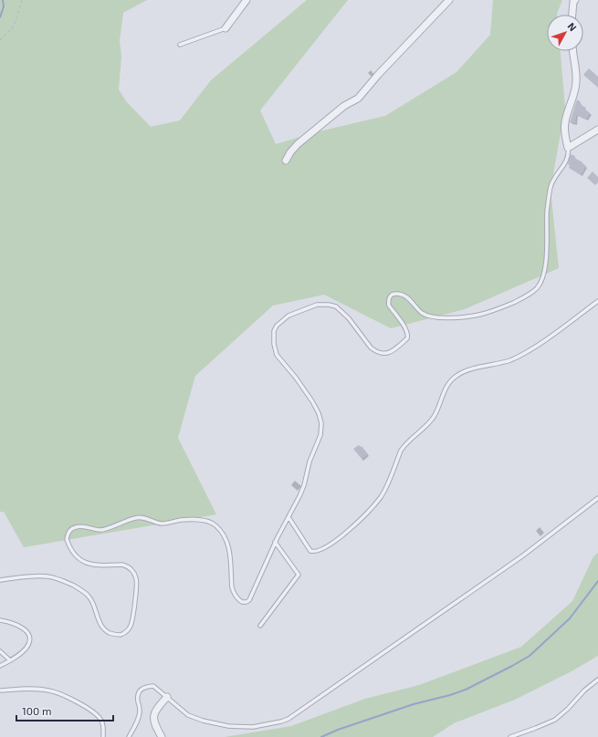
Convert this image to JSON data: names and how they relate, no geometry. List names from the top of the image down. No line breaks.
{"scale_bar":"100 m","north":"top right"}
